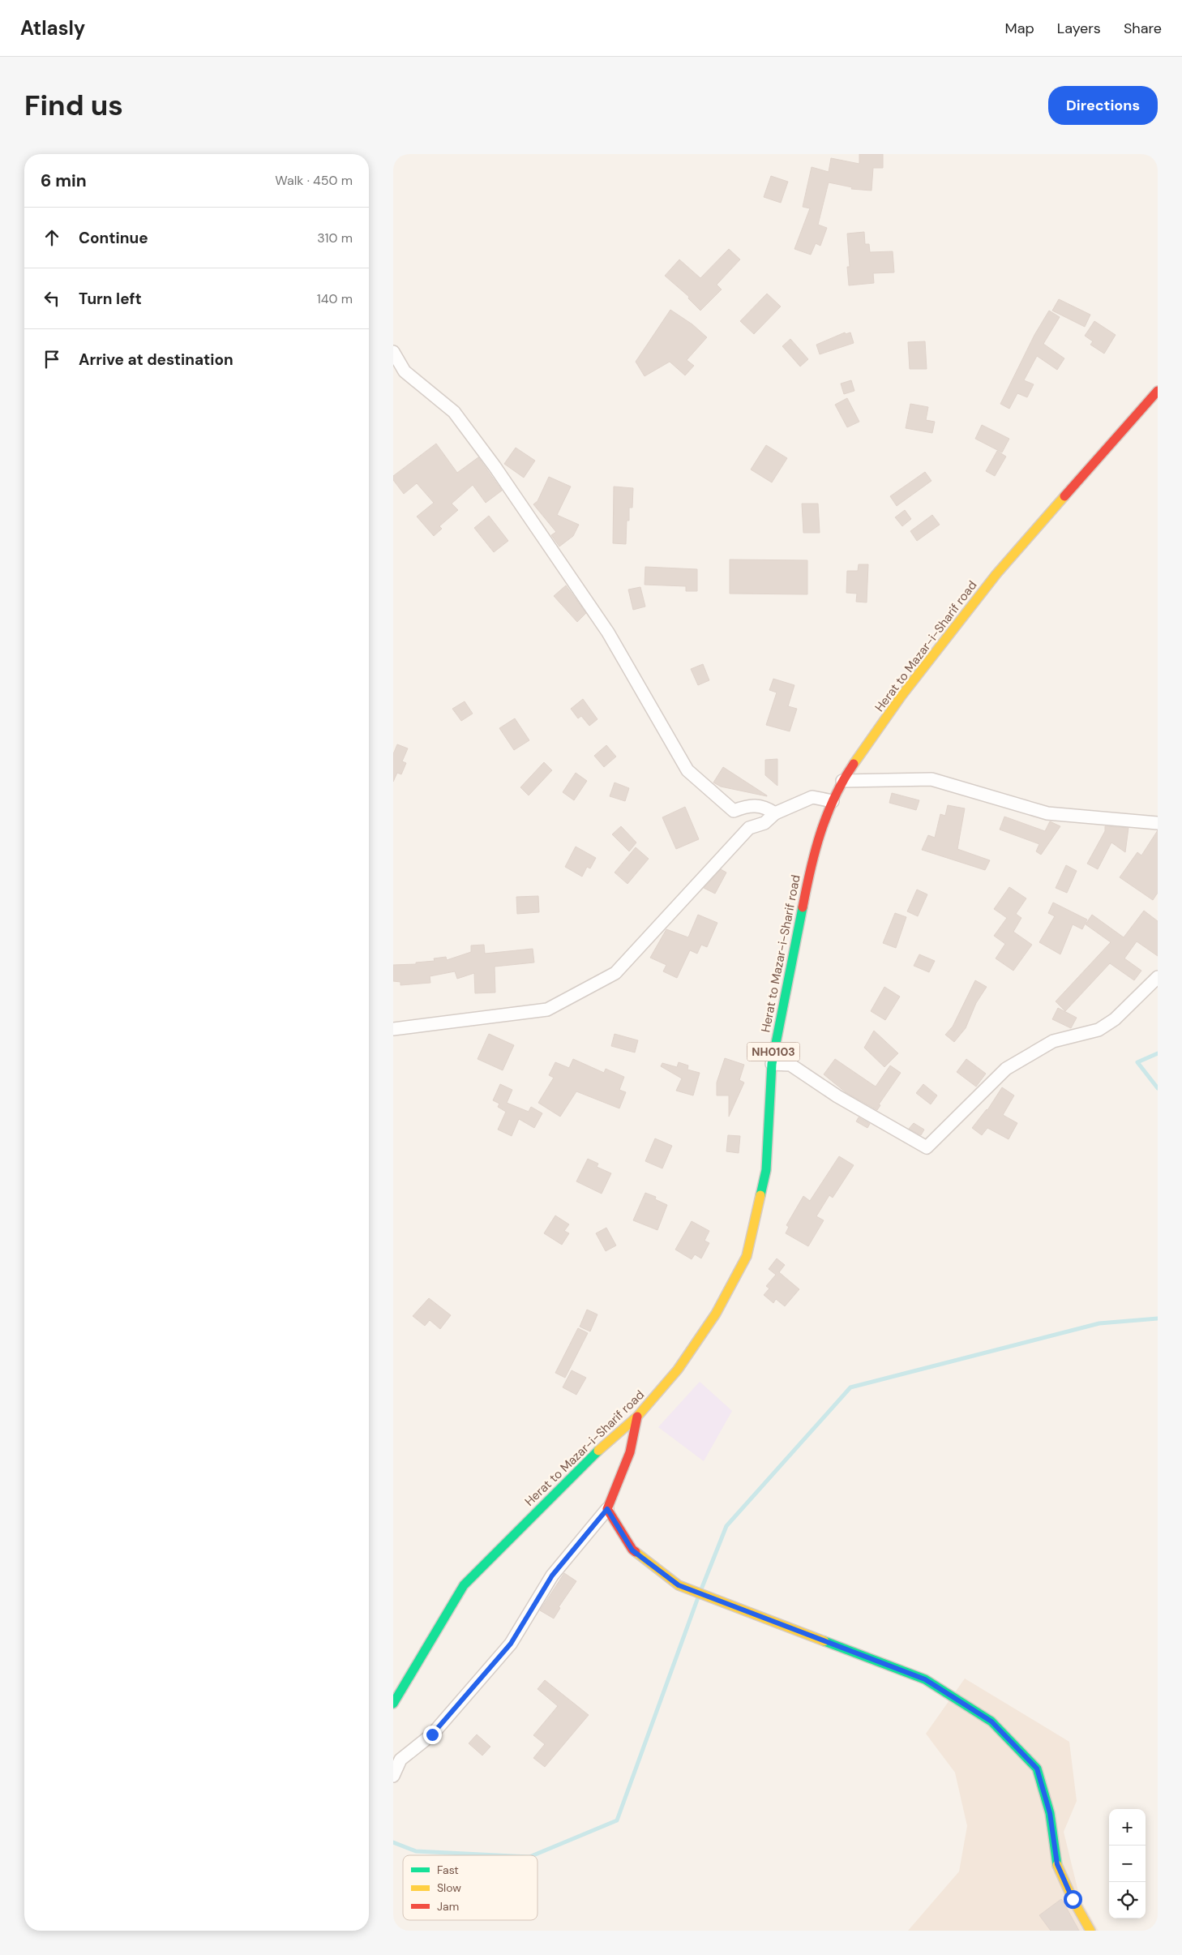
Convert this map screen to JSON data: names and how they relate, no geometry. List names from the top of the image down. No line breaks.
{"streets":{"main road":["Herat to Mazar-i-Sharif road","NH0103"]},"legend":["Fast","Slow","Jam"],"page":{"header":"Atlasly","nav":["Map","Layers","Share"],"buttons":"Directions","title":"Find us","heading":["6 min","Walk · 450 m"],"list":[["Continue","310 m"],["Turn left","140 m"],"Arrive at destination"],"map_buttons":["+","−"]}}
